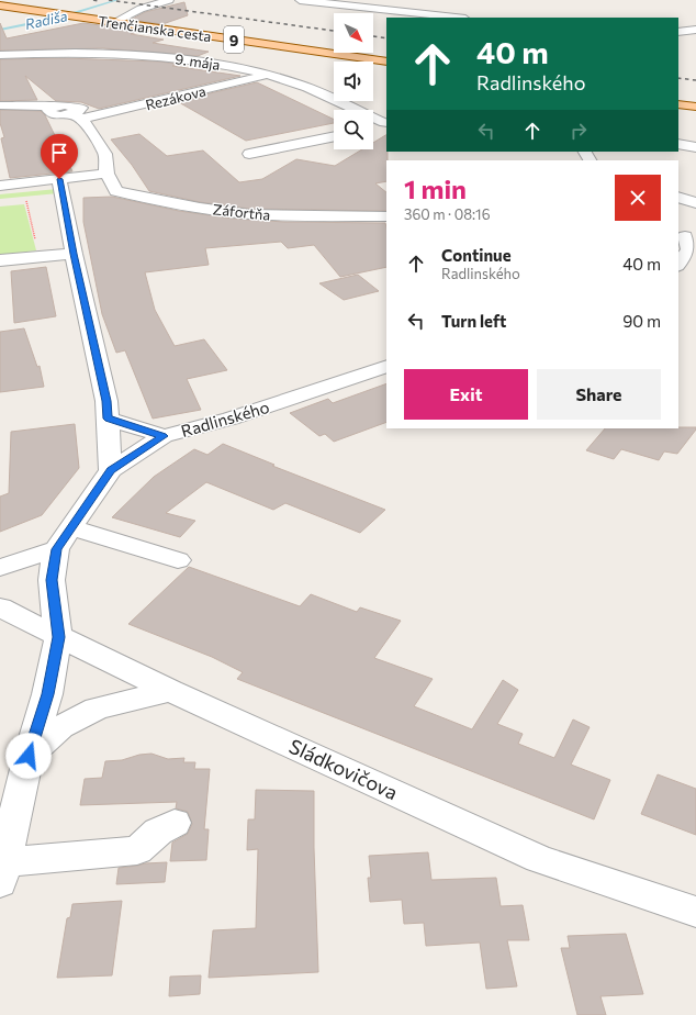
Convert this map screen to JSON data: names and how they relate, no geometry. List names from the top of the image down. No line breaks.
{"streets":{"main road":["Trenčianska cesta","9"],"street":["9. mája","Rezákova","Záfortňa","Radlinského","Sládkovičova"]},"crossings":[["9. mája","Rezákova"],["Rezákova","Záfortňa"],["Radlinského","Sládkovičova"]],"water":["Radiša"],"north":"bottom right","page":{"turn":["40 m","Radlinského"],"heading":["1 min","360 m · 08:16"],"list":[{"name":"Continue","note":"Radlinského","value":"40 m"},{"name":"Turn left","value":"90 m"}],"buttons":["Exit","Share"]}}
